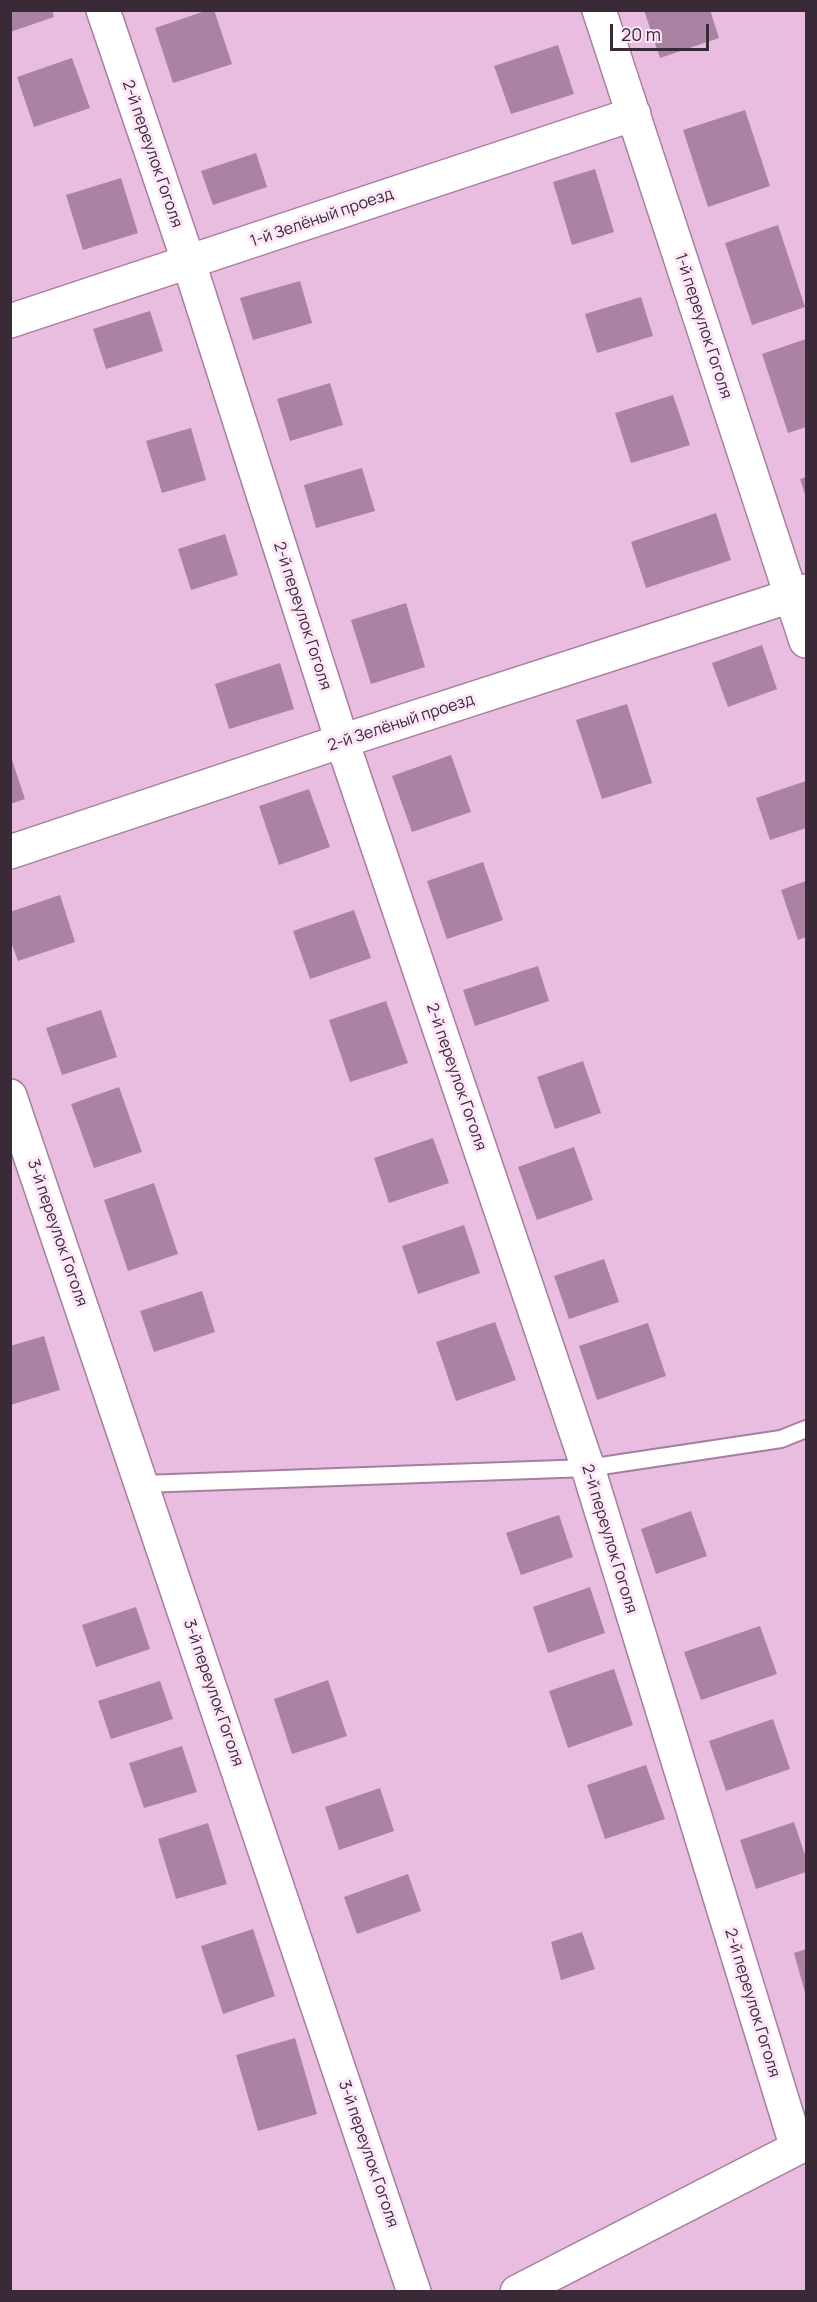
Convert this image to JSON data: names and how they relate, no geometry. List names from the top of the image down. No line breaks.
{"streets":{"street":["2-й переулок Гоголя","1-й Зелёный проезд","1-й переулок Гоголя","2-й Зелёный проезд","3-й переулок Гоголя"]},"crossings":[["2-й переулок Гоголя","1-й Зелёный проезд"],["2-й переулок Гоголя","2-й Зелёный проезд"],["1-й Зелёный проезд","1-й переулок Гоголя"],["1-й переулок Гоголя","2-й Зелёный проезд"]],"scale_bar":"20 m"}
